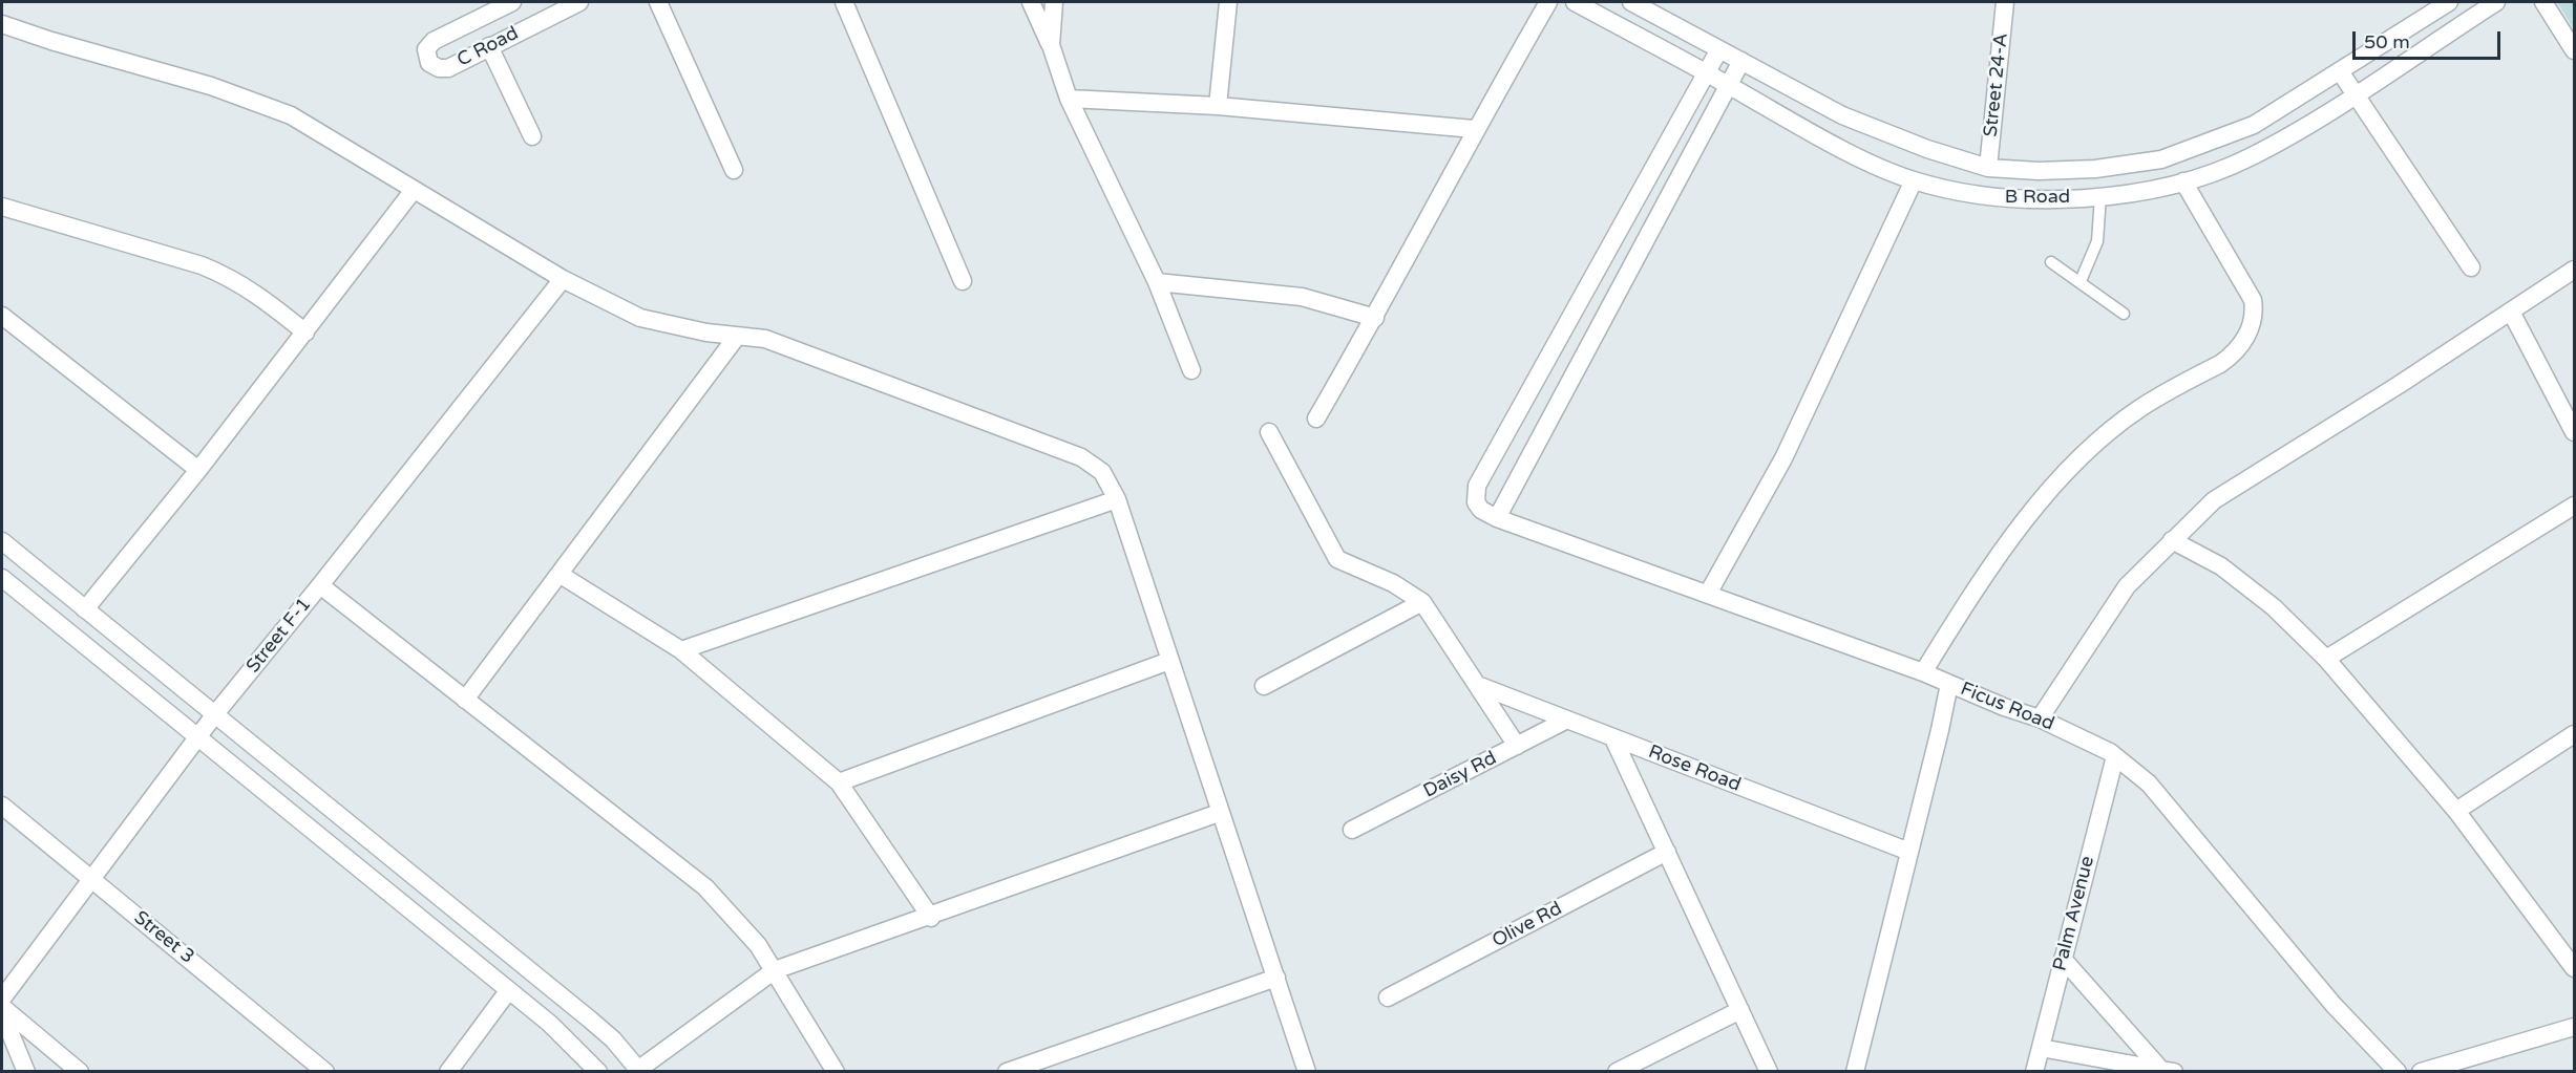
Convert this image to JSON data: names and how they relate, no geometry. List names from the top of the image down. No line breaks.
{"streets":{"street":["C Road","Street 24-A","B Road","Street F-1","Ficus Road","Rose Road","Daisy Rd","Palm Avenue","Olive Rd","Street 3"]},"crossings":[["Street 24-A","B Road"],["Street F-1","Street 3"],["Ficus Road","Palm Avenue"],["Rose Road","Daisy Rd"]],"scale_bar":"50 m"}
